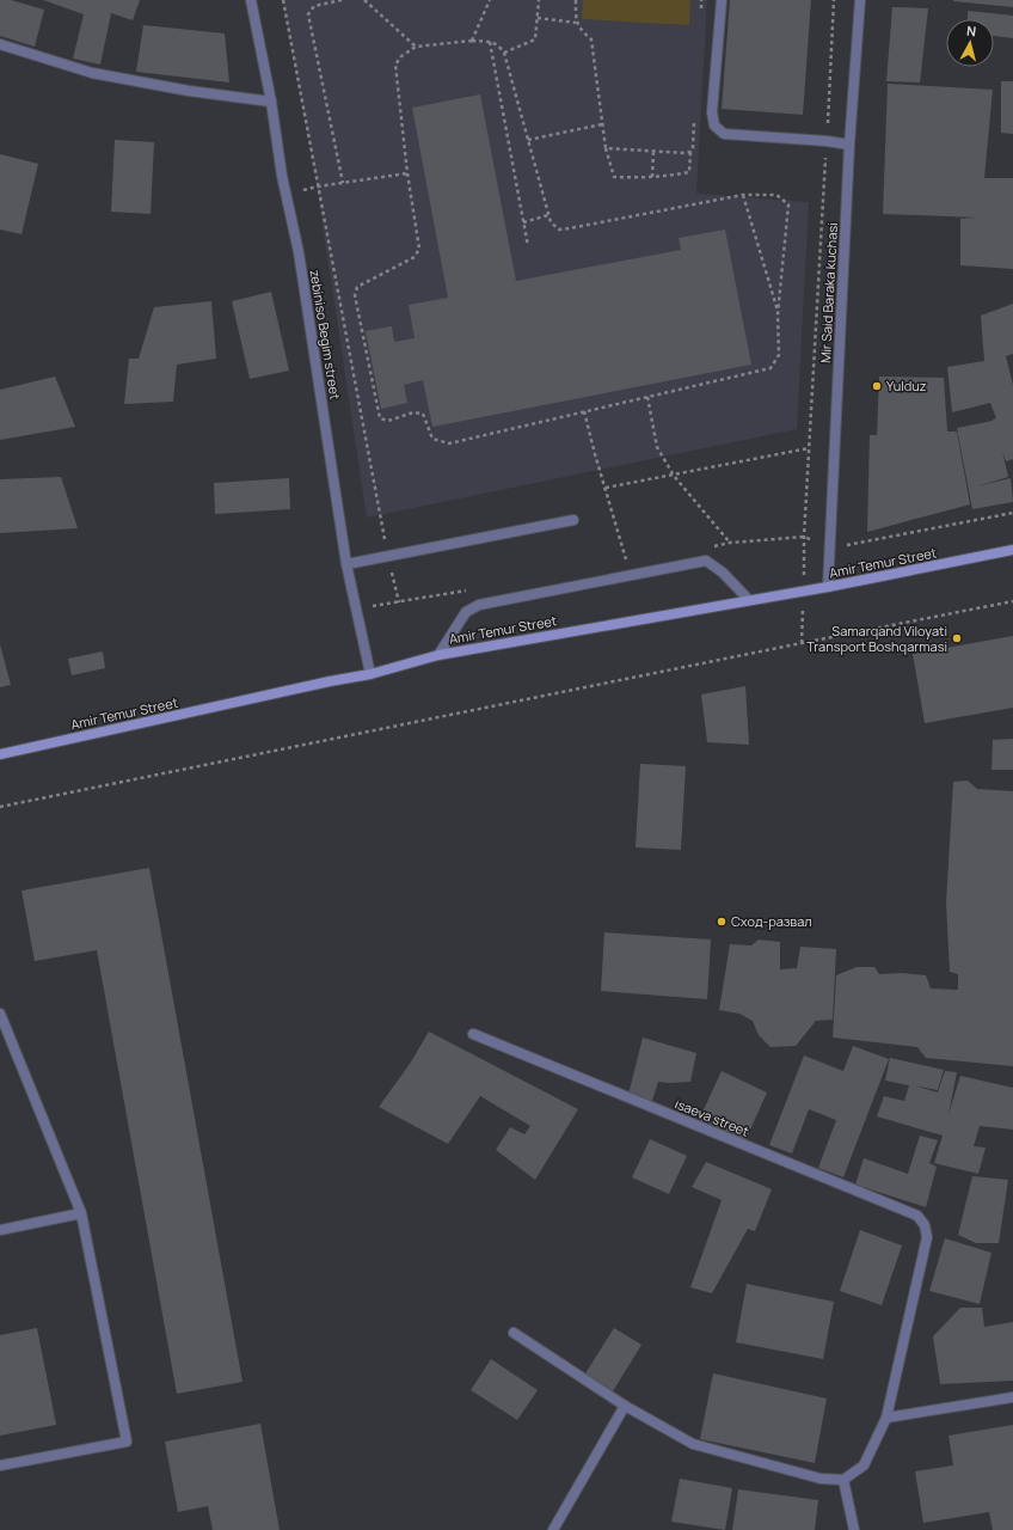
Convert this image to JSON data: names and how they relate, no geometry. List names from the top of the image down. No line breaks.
{"streets":{"main road":["Amir Temur Street"],"street":["Mir Said Baraka kuchasi","zebiniso Begim street"]},"crossings":[["Mir Said Baraka kuchasi","Amir Temur Street"],["zebiniso Begim street","Amir Temur Street"]],"places":["Yulduz","Samarqand Viloyati Transport Boshqarmasi","Сход-развал"],"north":"top"}
